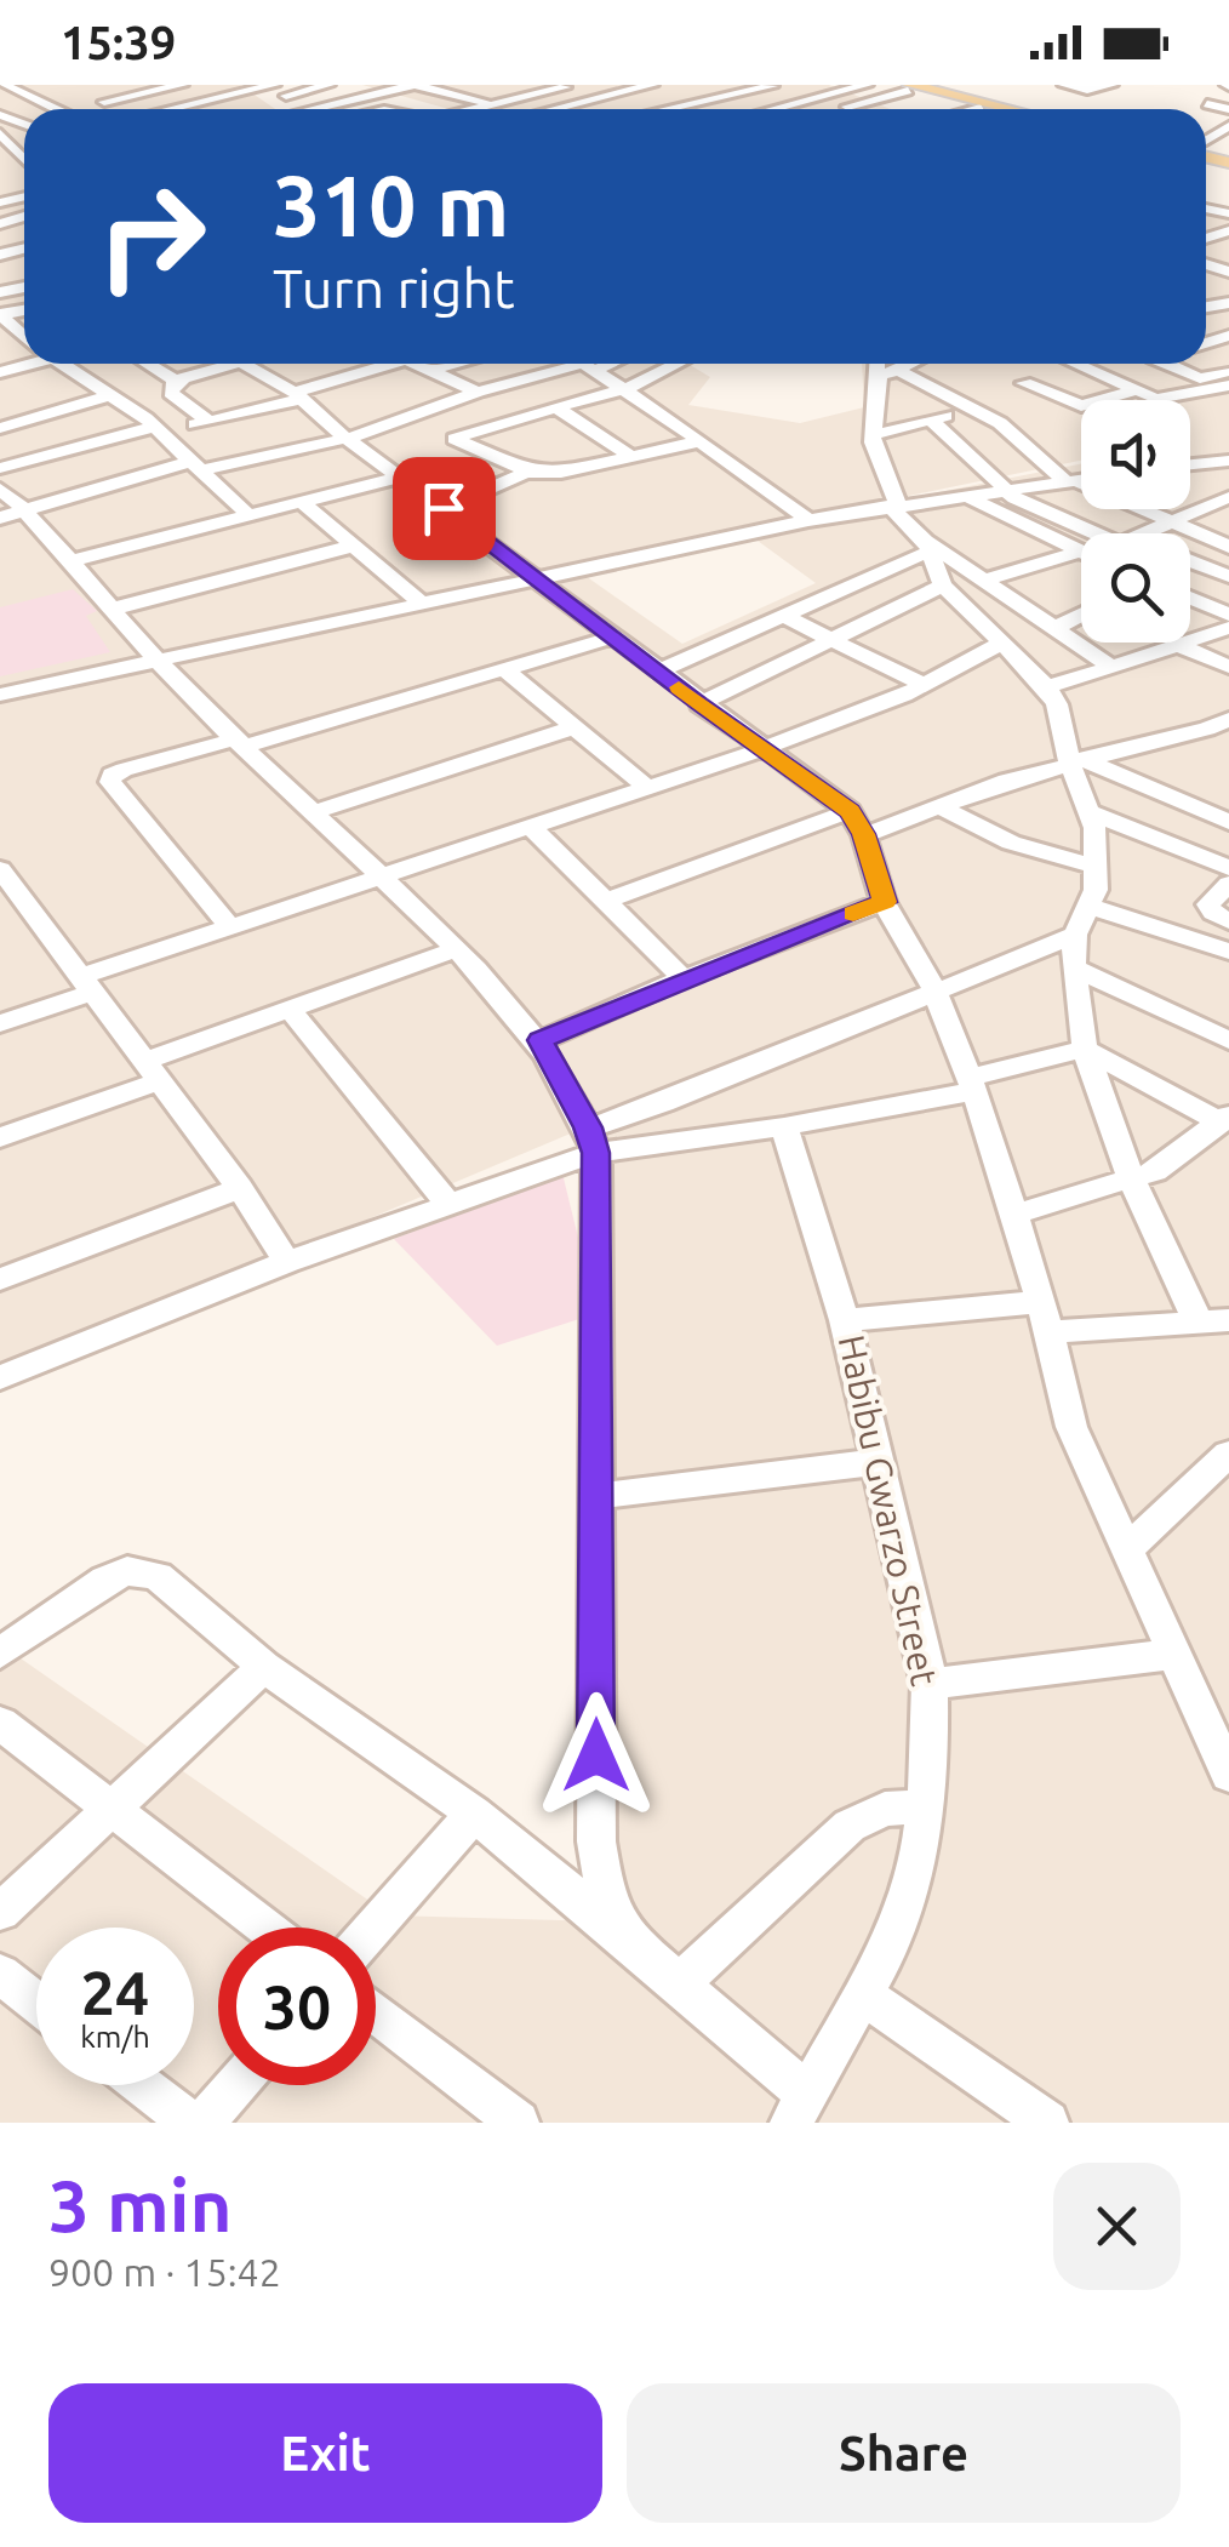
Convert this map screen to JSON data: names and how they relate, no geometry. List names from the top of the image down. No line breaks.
{"streets":{"street":["Habibu Gwarzo Street"]},"page":{"status":"15:39","turn":["310 m","Turn right"],"speed":"24 km/h","limit":"30","heading":["3 min","900 m · 15:42"],"buttons":["Exit","Share"]}}
